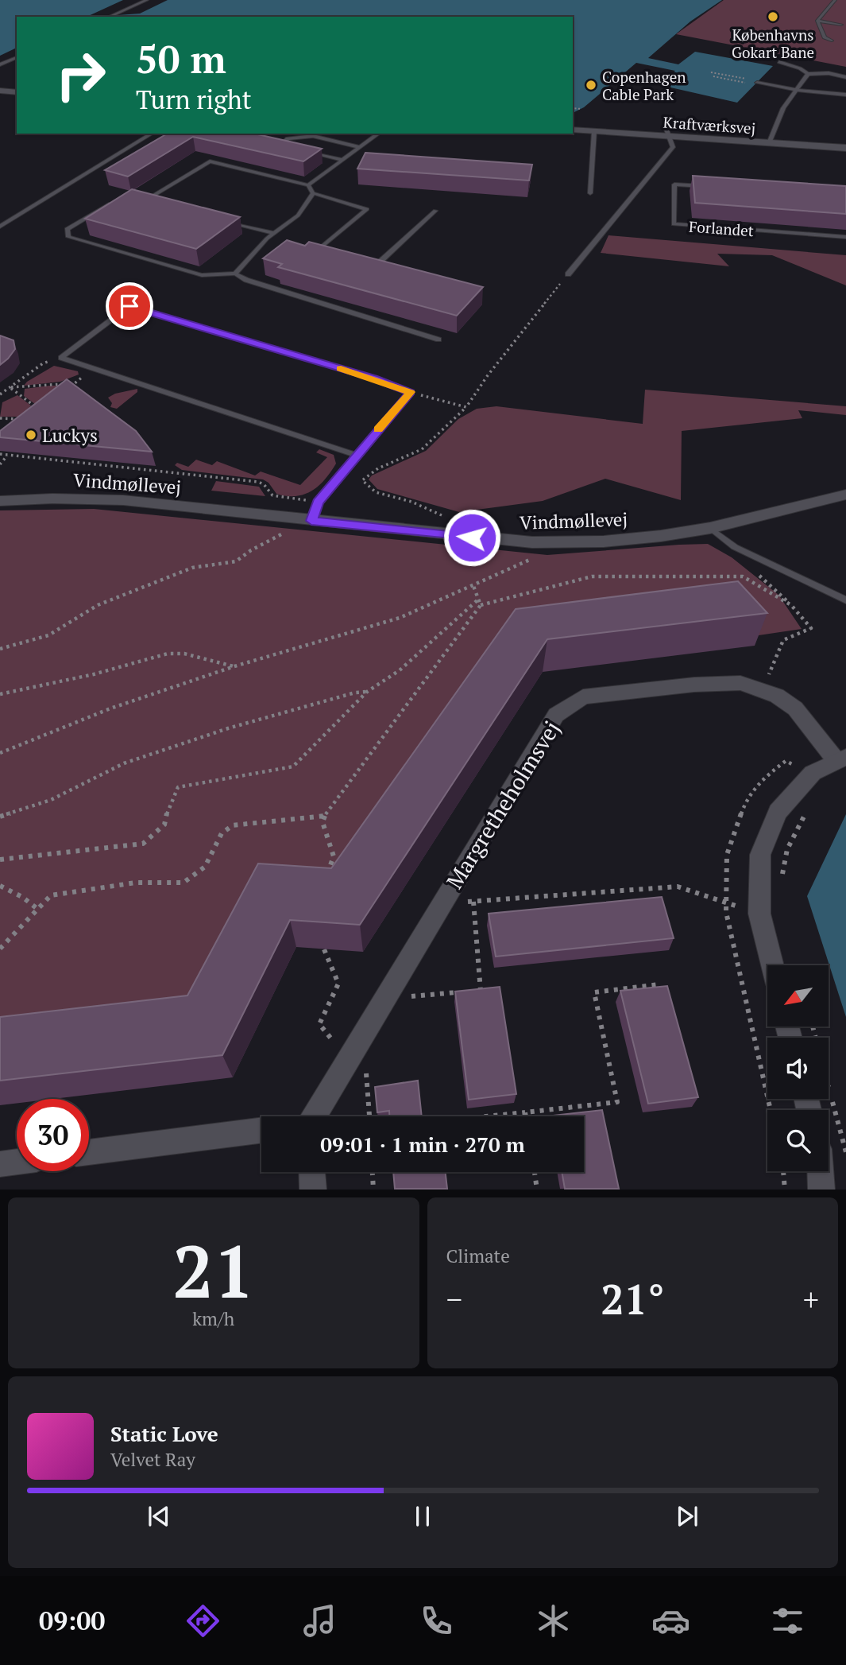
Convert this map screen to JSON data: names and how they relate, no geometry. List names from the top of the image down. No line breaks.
{"streets":{"street":["Kraftværksvej","Vindmøllevej","Margretheholmsvej"],"lane":["Forlandet"]},"places":["Københavns Gokart Bane","Copenhagen Cable Park","Luckys"],"north":"bottom left","page":{"turn":["50 m","Turn right"],"limit":"30","trip":"09:01 · 1 min · 270 m","tile":[["21","km/h"],"Climate"],"heat":["−","21°","+"],"song":["Static Love","Velvet Ray"],"tabs":"09:00"}}
